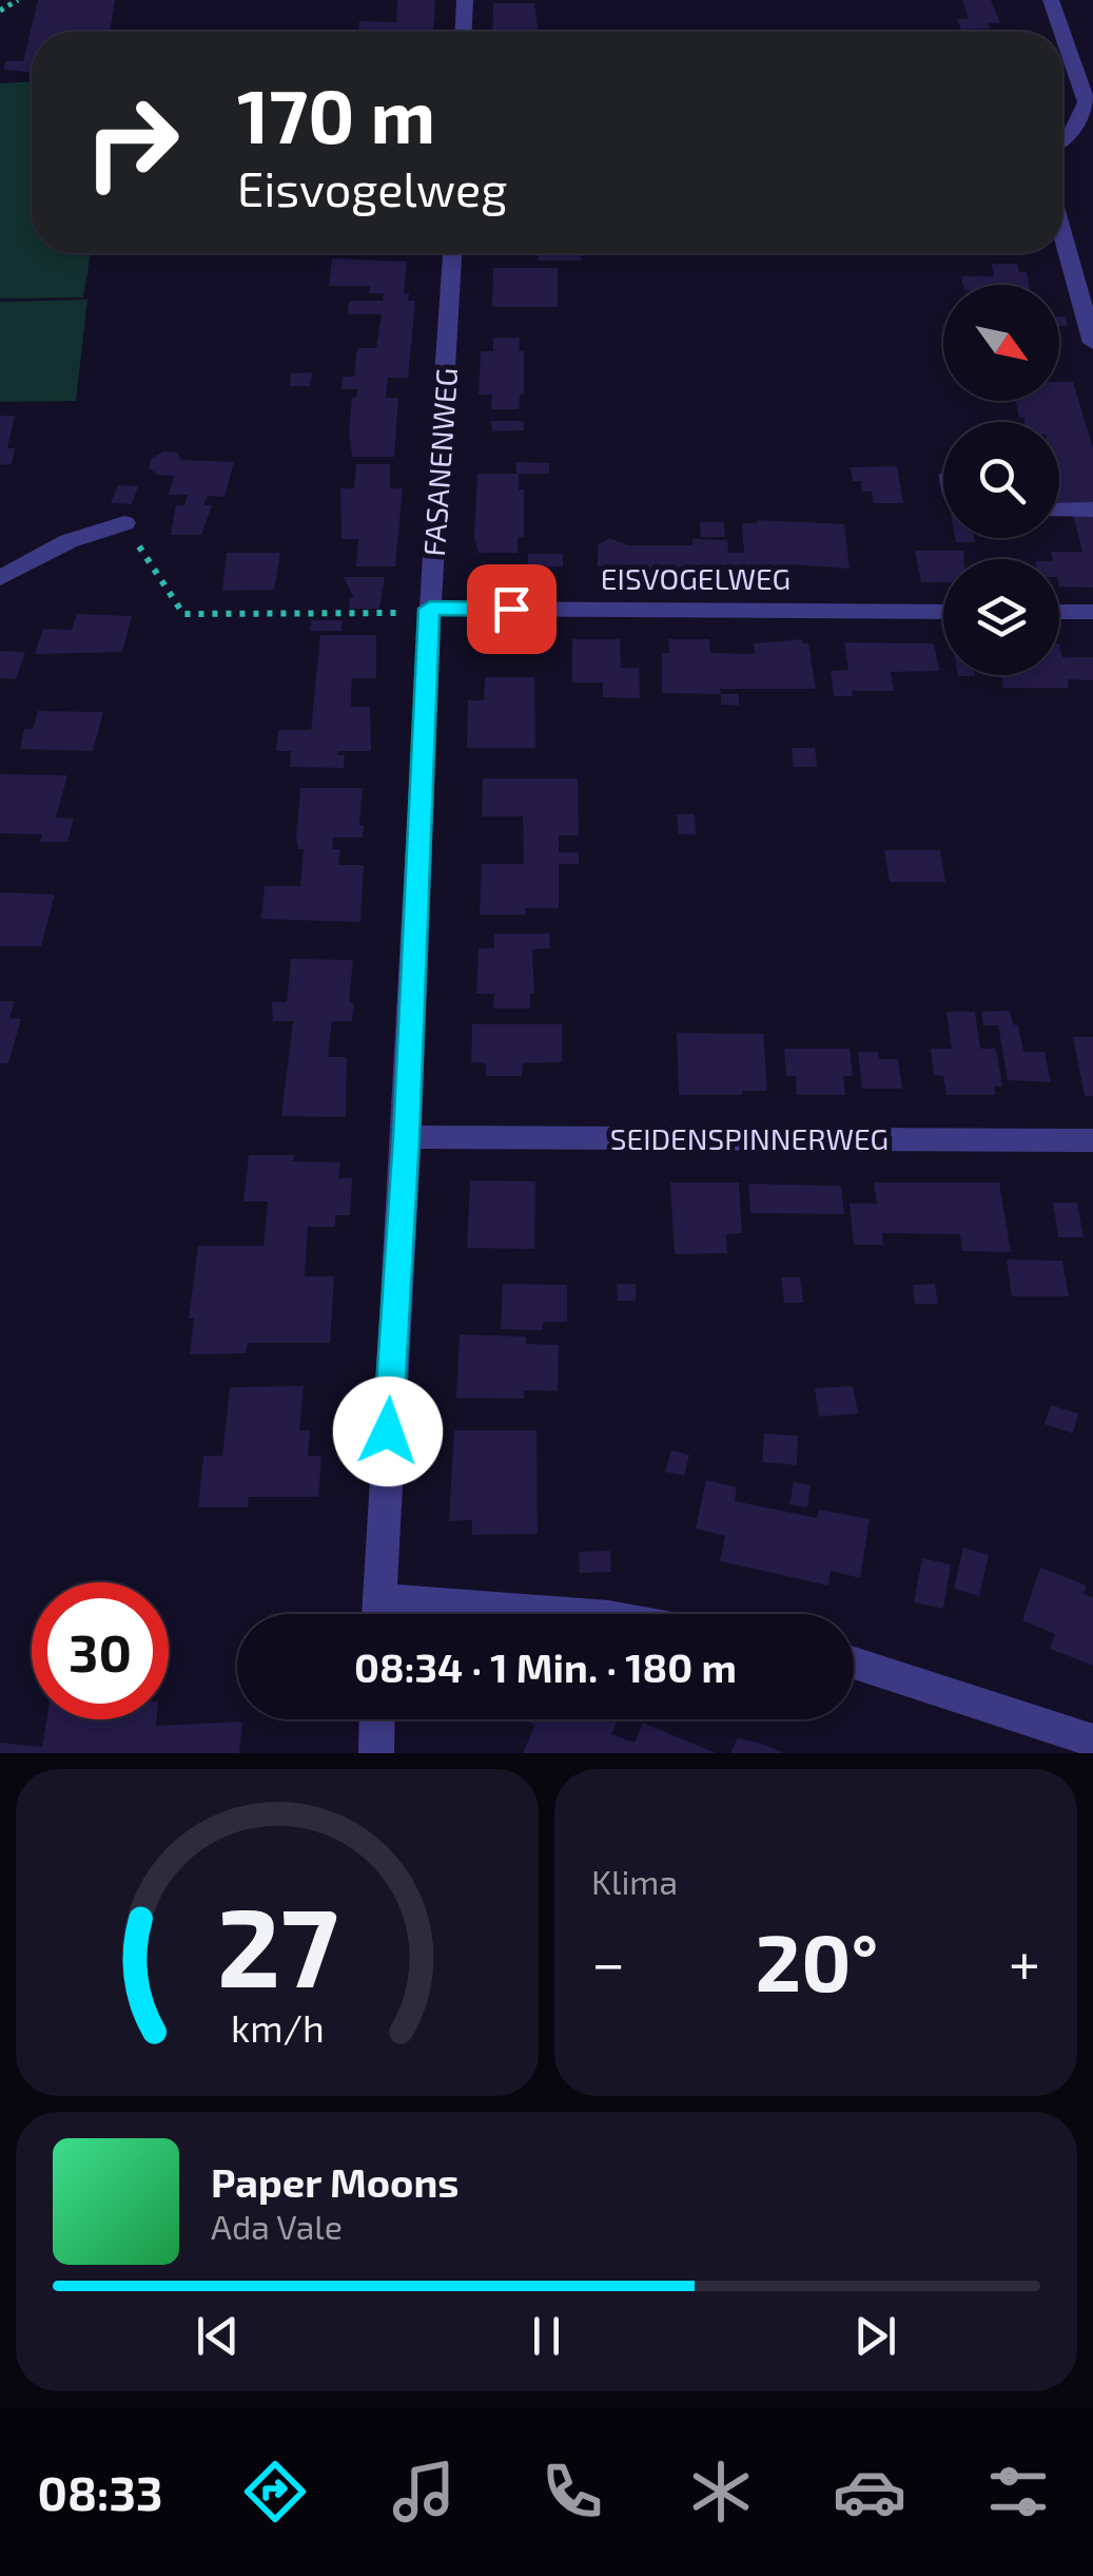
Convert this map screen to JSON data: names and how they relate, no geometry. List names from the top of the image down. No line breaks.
{"streets":{"street":["FASANENWEG","EISVOGELWEG","SEIDENSPINNERWEG"]},"crossings":[["FASANENWEG","EISVOGELWEG"],["FASANENWEG","SEIDENSPINNERWEG"]],"north":"bottom right","page":{"turn":["170 m","Eisvogelweg"],"limit":"30","trip":"08:34 · 1 Min. · 180 m","tile":"Klima","heat":["−","20°","+"],"song":["Paper Moons","Ada Vale"],"tabs":"08:33","gauge":["27","km/h"]}}
